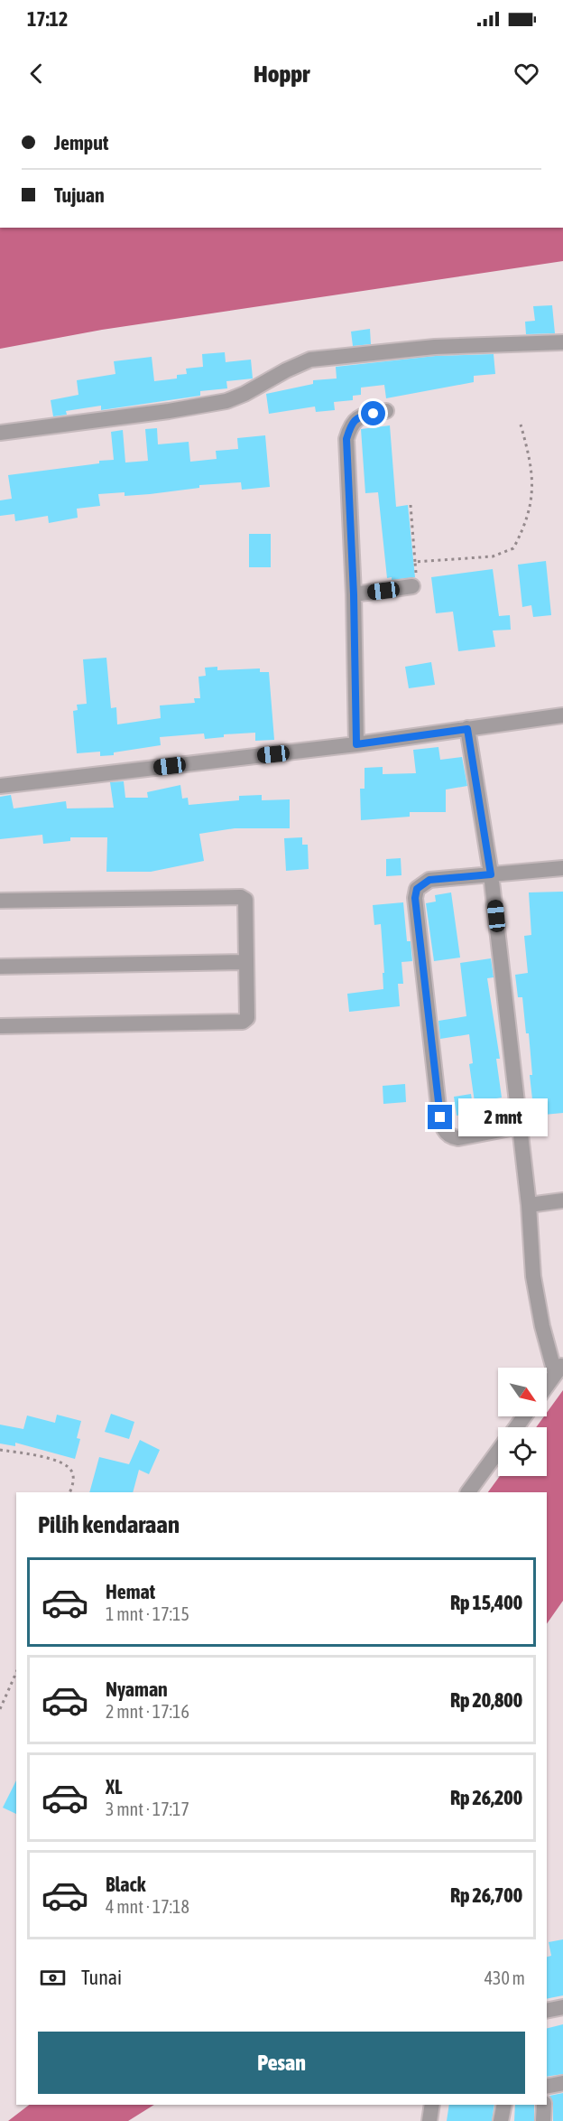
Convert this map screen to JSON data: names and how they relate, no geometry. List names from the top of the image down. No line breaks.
{"north":"bottom right","page":{"status":"17:12","header":"Hoppr","banner":["Jemput","Tujuan"],"bubble":"2 mnt","heading":"Pilih kendaraan","list":[{"name":"Hemat","note":"1 mnt · 17:15","value":"Rp 15,400"},{"name":"Nyaman","note":"2 mnt · 17:16","value":"Rp 20,800"},{"name":"XL","note":"3 mnt · 17:17","value":"Rp 26,200"},{"name":"Black","note":"4 mnt · 17:18","value":"Rp 26,700"}],"pay":["Tunai","430 m"],"buttons":"Pesan"}}
